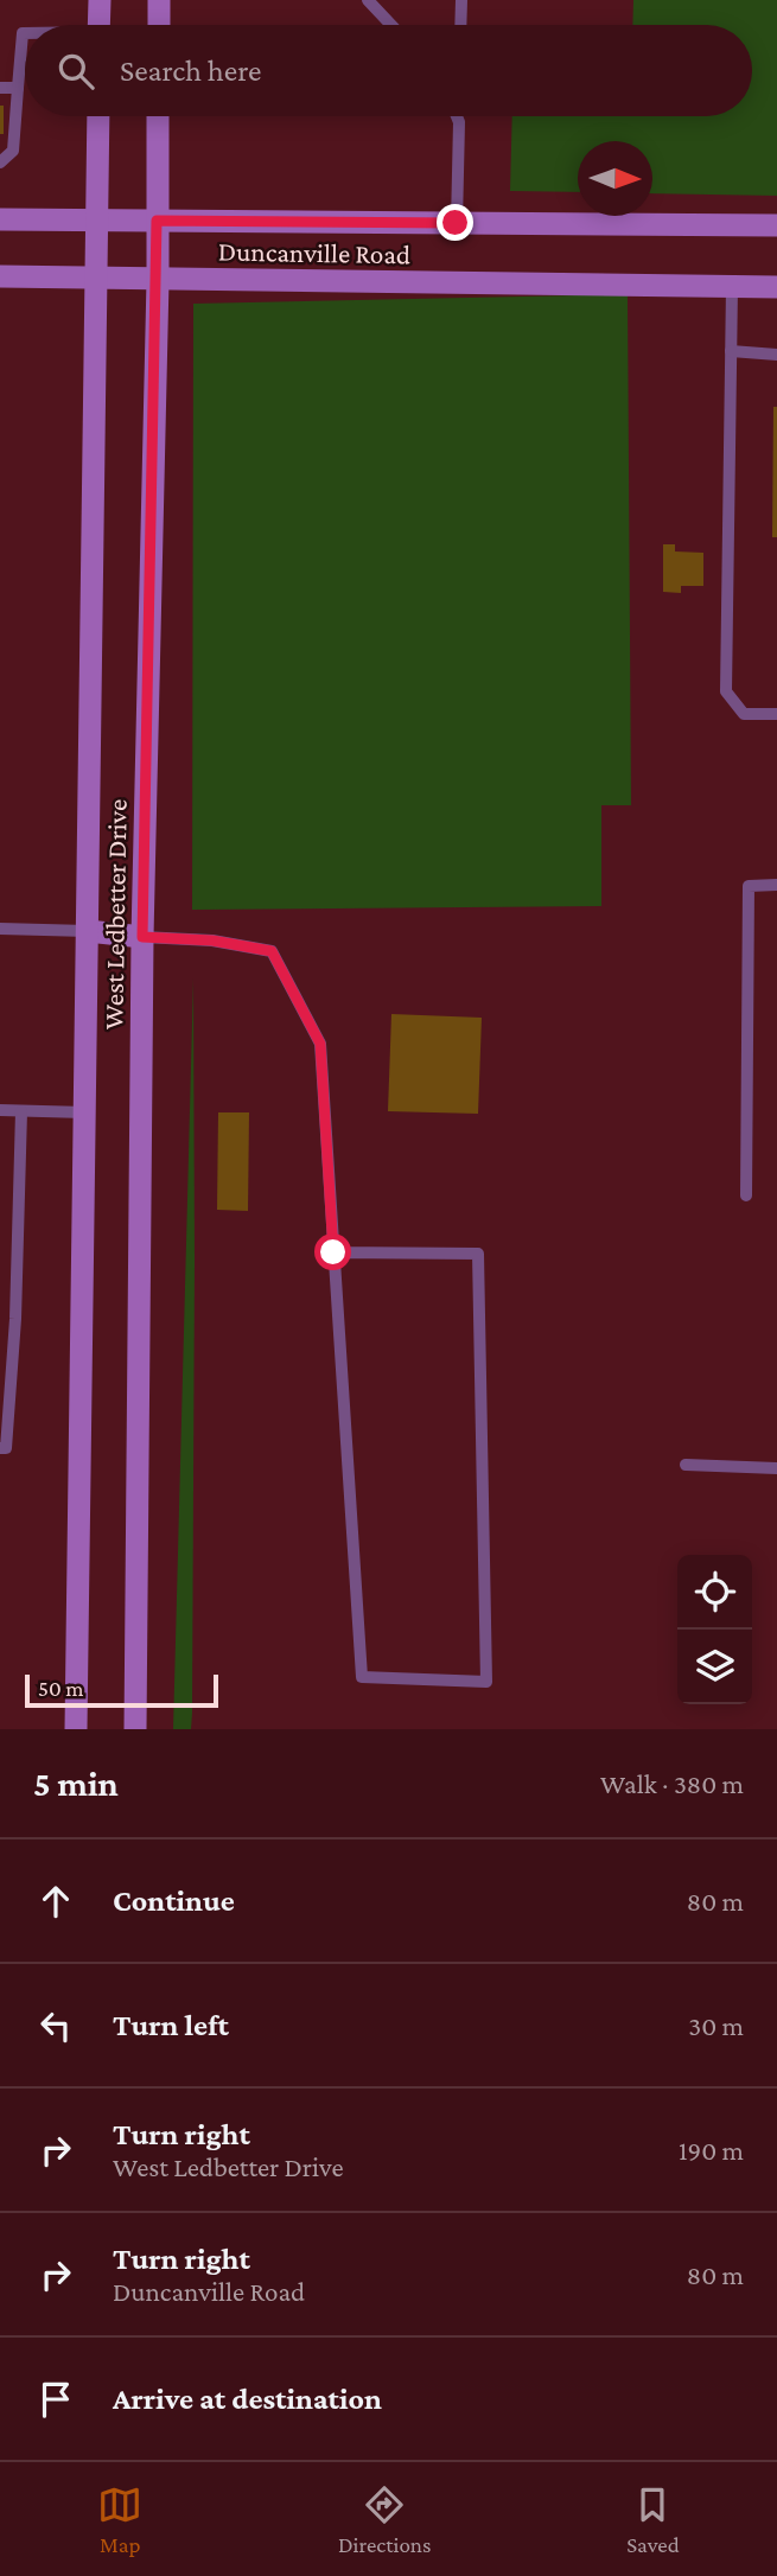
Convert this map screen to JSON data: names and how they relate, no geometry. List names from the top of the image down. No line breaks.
{"streets":{"main road":["Duncanville Road","West Ledbetter Drive"]},"crossings":[["Duncanville Road","West Ledbetter Drive"]],"scale_bar":"50 m","north":"right","page":{"search":"Search here","scale":"50 m","heading":["5 min","Walk · 380 m"],"list":[["Continue","80 m"],["Turn left","30 m"],["Turn right","West Ledbetter Drive","190 m"],["Turn right","Duncanville Road","80 m"],"Arrive at destination"],"nav":["Map","Directions","Saved"]}}
